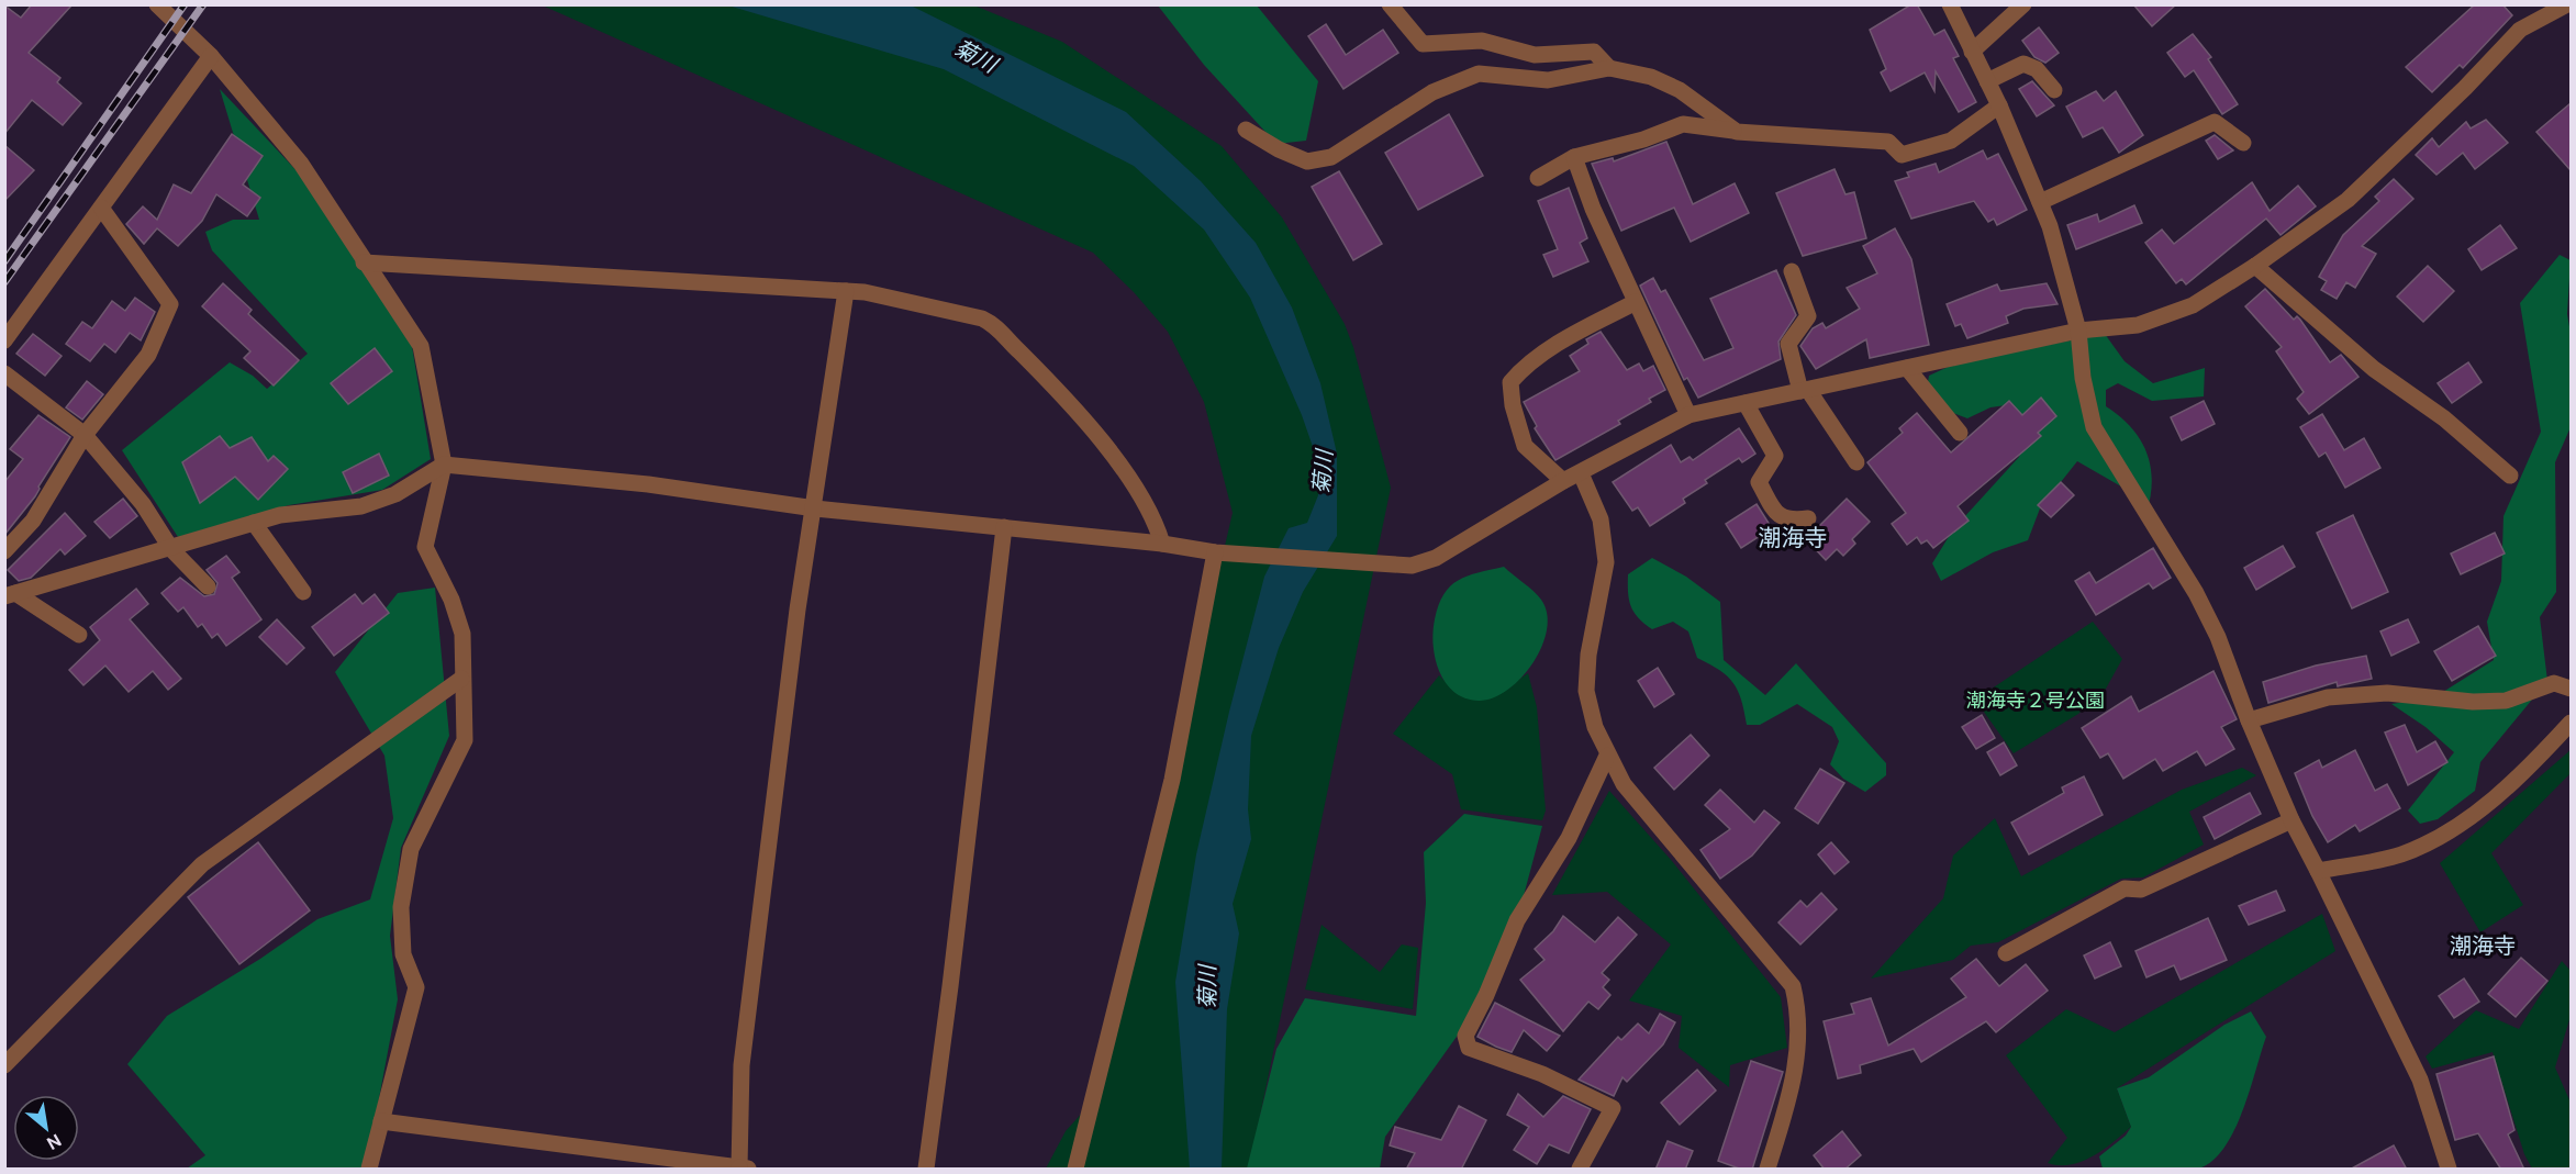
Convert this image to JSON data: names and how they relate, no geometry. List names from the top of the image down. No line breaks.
{"districts":["潮海寺","潮海寺"],"water":["菊川"],"parks":["潮海寺２号公園"],"north":"bottom right"}
